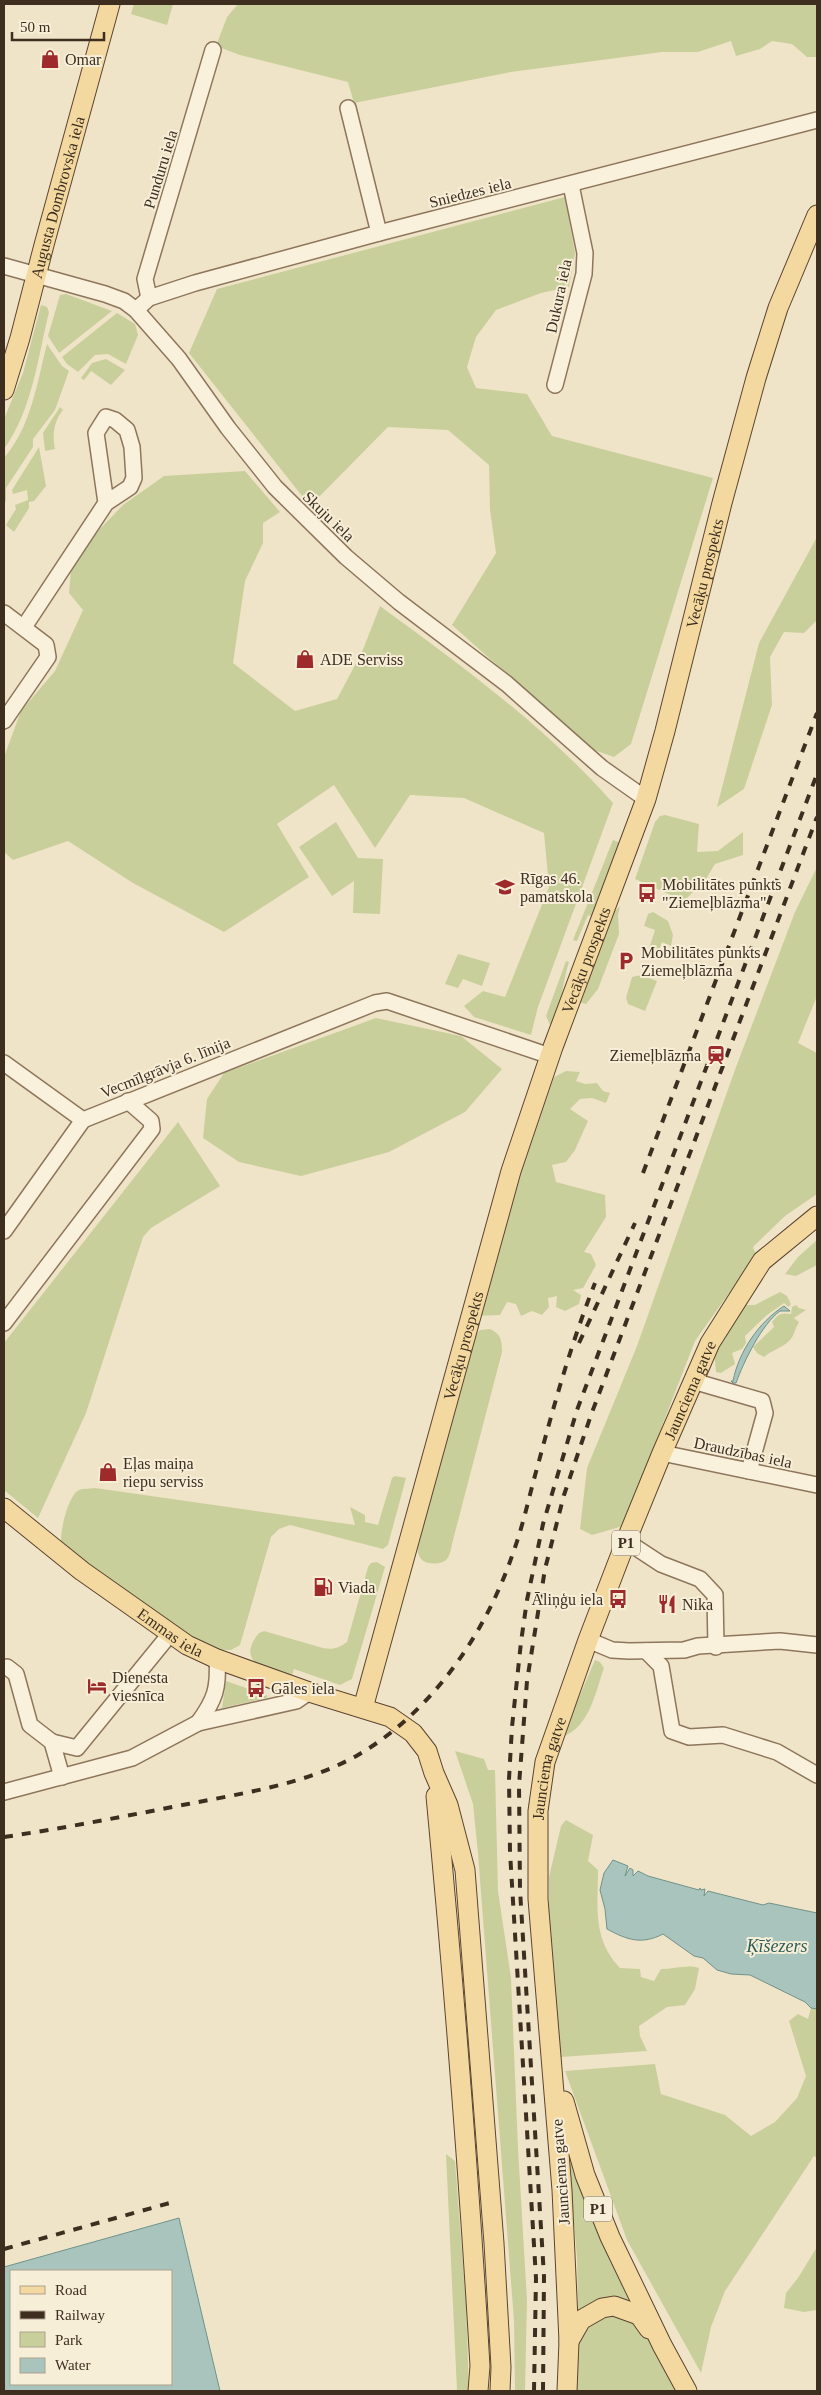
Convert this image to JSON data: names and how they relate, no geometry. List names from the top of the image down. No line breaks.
{"streets":{"main road":["Augusta Dombrovska iela","Vecāķu prospekts","Jaunciema gatve","P1","Emmas iela"],"street":["Punduru iela","Sniedzes iela","Dukura iela","Skuju iela","Vecmīlgrāvja 6. līnija","Draudzības iela"]},"crossings":[["Punduru iela","Sniedzes iela"],["Sniedzes iela","Dukura iela"],["Sniedzes iela","Skuju iela"],["Augusta Dombrovska iela","Skuju iela"],["Skuju iela","Vecāķu prospekts"],["Vecāķu prospekts","Vecmīlgrāvja 6. līnija"],["Vecāķu prospekts","Emmas iela"],["Jaunciema gatve","Draudzības iela"],["Jaunciema gatve","P1"]],"water":["Ķīšezers"],"places":{"shop":["Omar","ADE Serviss","Eļas maiņa riepu serviss"],"school or university":["Rīgas 46. pamatskola"],"bus stop":["Mobilitātes punkts \"Ziemeļblāzma\"","Āliņģu iela","Gāles iela"],"parking":["Mobilitātes punkts Ziemeļblāzma"],"station":["Ziemeļblāzma"],"fuel station":["Viada"],"restaurant":["Nika"],"hotel":["Dienesta viesnīca"]},"legend":["Road","Railway","Park","Water"],"scale_bar":"50 m"}
